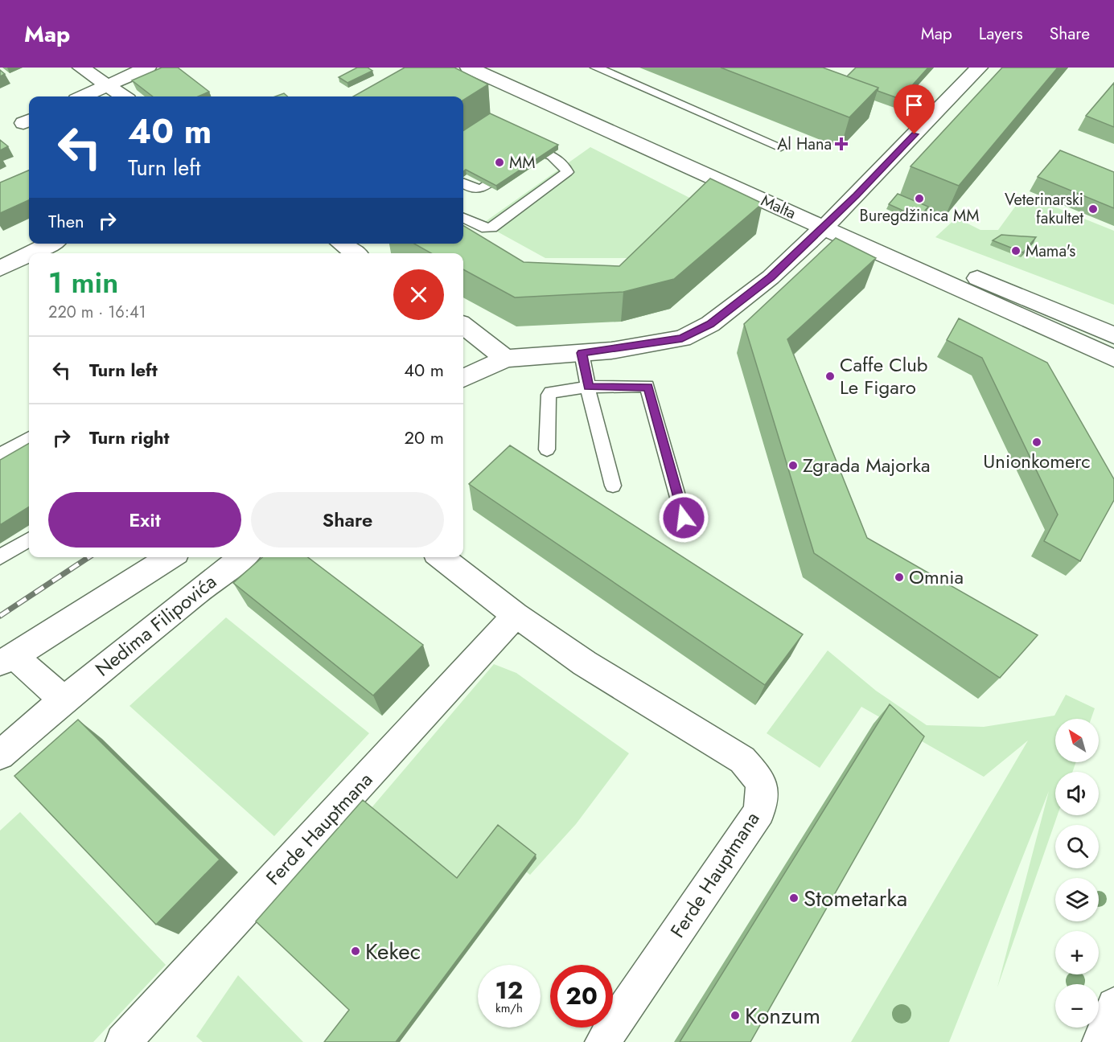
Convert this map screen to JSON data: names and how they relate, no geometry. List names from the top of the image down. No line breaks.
{"streets":{"street":["Malta","Nedima Filipovića","Ferde Hauptmana"]},"places":{"health":["Al Hana"],"other":["MM","Buregdžinica MM","Veterinarski fakultet","Mama's","Caffe Club Le Figaro","Unionkomerc","Zgrada Majorka","Omnia","Stometarka","Kekec","Konzum"]},"north":"top left","page":{"header":"Map","nav":["Map","Layers","Share"],"turn":["40 m","Turn left"],"then":"Then","heading":["1 min","220 m · 16:41"],"list":[{"name":"Turn left","value":"40 m"},{"name":"Turn right","value":"20 m"}],"buttons":["Exit","Share"],"map_buttons":["+","−"],"speed":"12 km/h","limit":"20"}}
